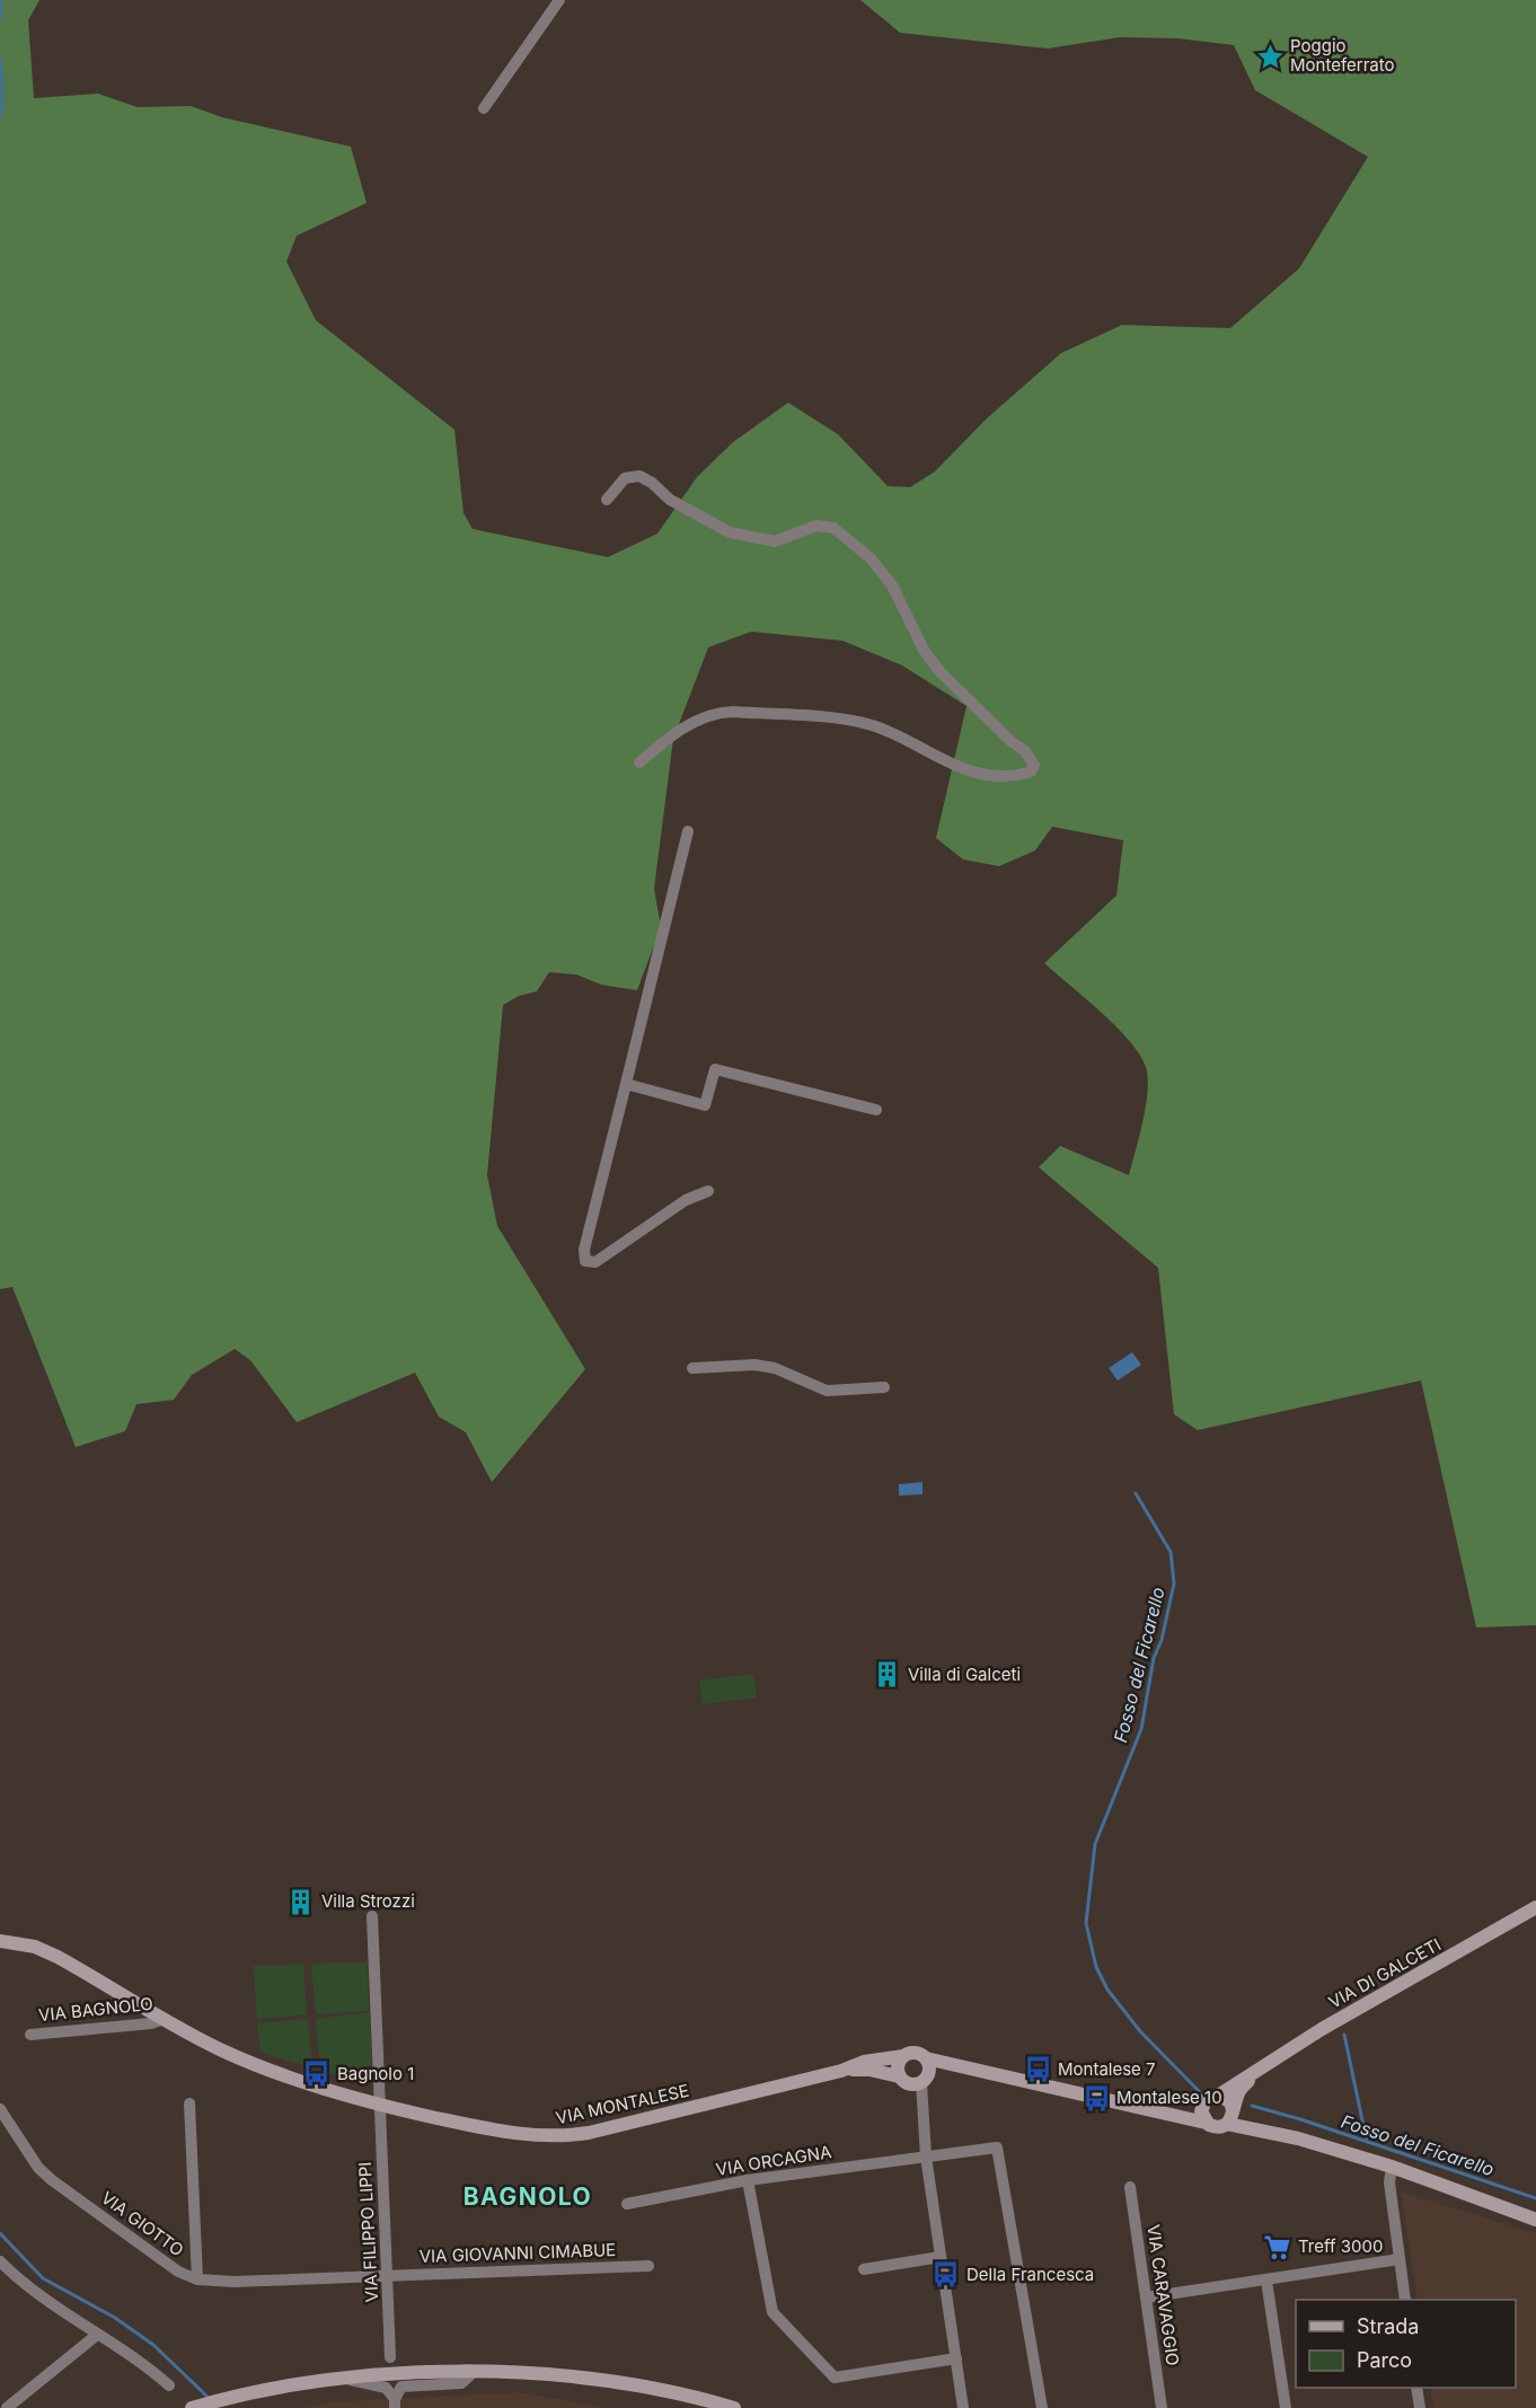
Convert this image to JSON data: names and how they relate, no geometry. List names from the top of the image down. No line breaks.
{"streets":{"street":["VIA DI GALCETI","VIA BAGNOLO","VIA MONTALESE","VIA ORCAGNA","VIA GIOTTO","VIA FILIPPO LIPPI","VIA GIOVANNI CIMABUE","VIA CARAVAGGIO"]},"crossings":[["VIA DI GALCETI","VIA MONTALESE"],["VIA BAGNOLO","VIA MONTALESE"],["VIA MONTALESE","VIA FILIPPO LIPPI"],["VIA GIOTTO","VIA FILIPPO LIPPI"],["VIA GIOTTO","VIA GIOVANNI CIMABUE"],["VIA FILIPPO LIPPI","VIA GIOVANNI CIMABUE"]],"districts":["BAGNOLO"],"water":["Fosso del Ficarello"],"places":{"place":["Poggio Monteferrato"],"building":["Villa di Galceti","Villa Strozzi"],"bus stop":["Montalese 7","Bagnolo 1","Montalese 10","Della Francesca"],"supermarket":["Treff 3000"]},"legend":["Strada","Parco"]}
